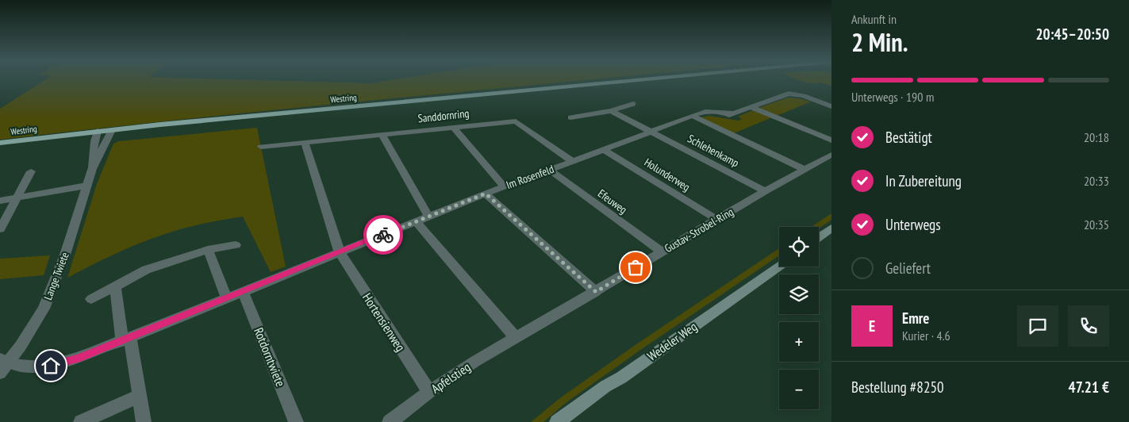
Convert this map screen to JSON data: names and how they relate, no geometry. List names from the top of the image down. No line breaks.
{"streets":{"main road":["Westring","Wedeler Weg"],"street":["Sanddornring","Schlehenkamp","Holunderweg","Im Rosenfeld","Efeuweg","Gustav-Strobel-Ring","Lange Twiete","Hortensienweg","Rotdorntwiete","Apfelstieg"]},"crossings":[["Westring","Lange Twiete"],["Sanddornring","Im Rosenfeld"],["Schlehenkamp","Im Rosenfeld"],["Schlehenkamp","Gustav-Strobel-Ring"],["Holunderweg","Im Rosenfeld"],["Holunderweg","Gustav-Strobel-Ring"],["Im Rosenfeld","Efeuweg"],["Im Rosenfeld","Lange Twiete"],["Im Rosenfeld","Hortensienweg"],["Im Rosenfeld","Rotdorntwiete"],["Efeuweg","Gustav-Strobel-Ring"],["Gustav-Strobel-Ring","Apfelstieg"],["Hortensienweg","Apfelstieg"]],"page":{"heading":["2 Min.","Ankunft in","20:45–20:50"],"panel":["Emre","Kurier · 4.6","Bestellung #8250","47.21 €"],"bar":"Unterwegs · 190 m","list":[["Bestätigt","20:18"],["In Zubereitung","20:33"],["Unterwegs","20:35"],"Geliefert"],"map_buttons":["+","−"],"round":"E"}}
